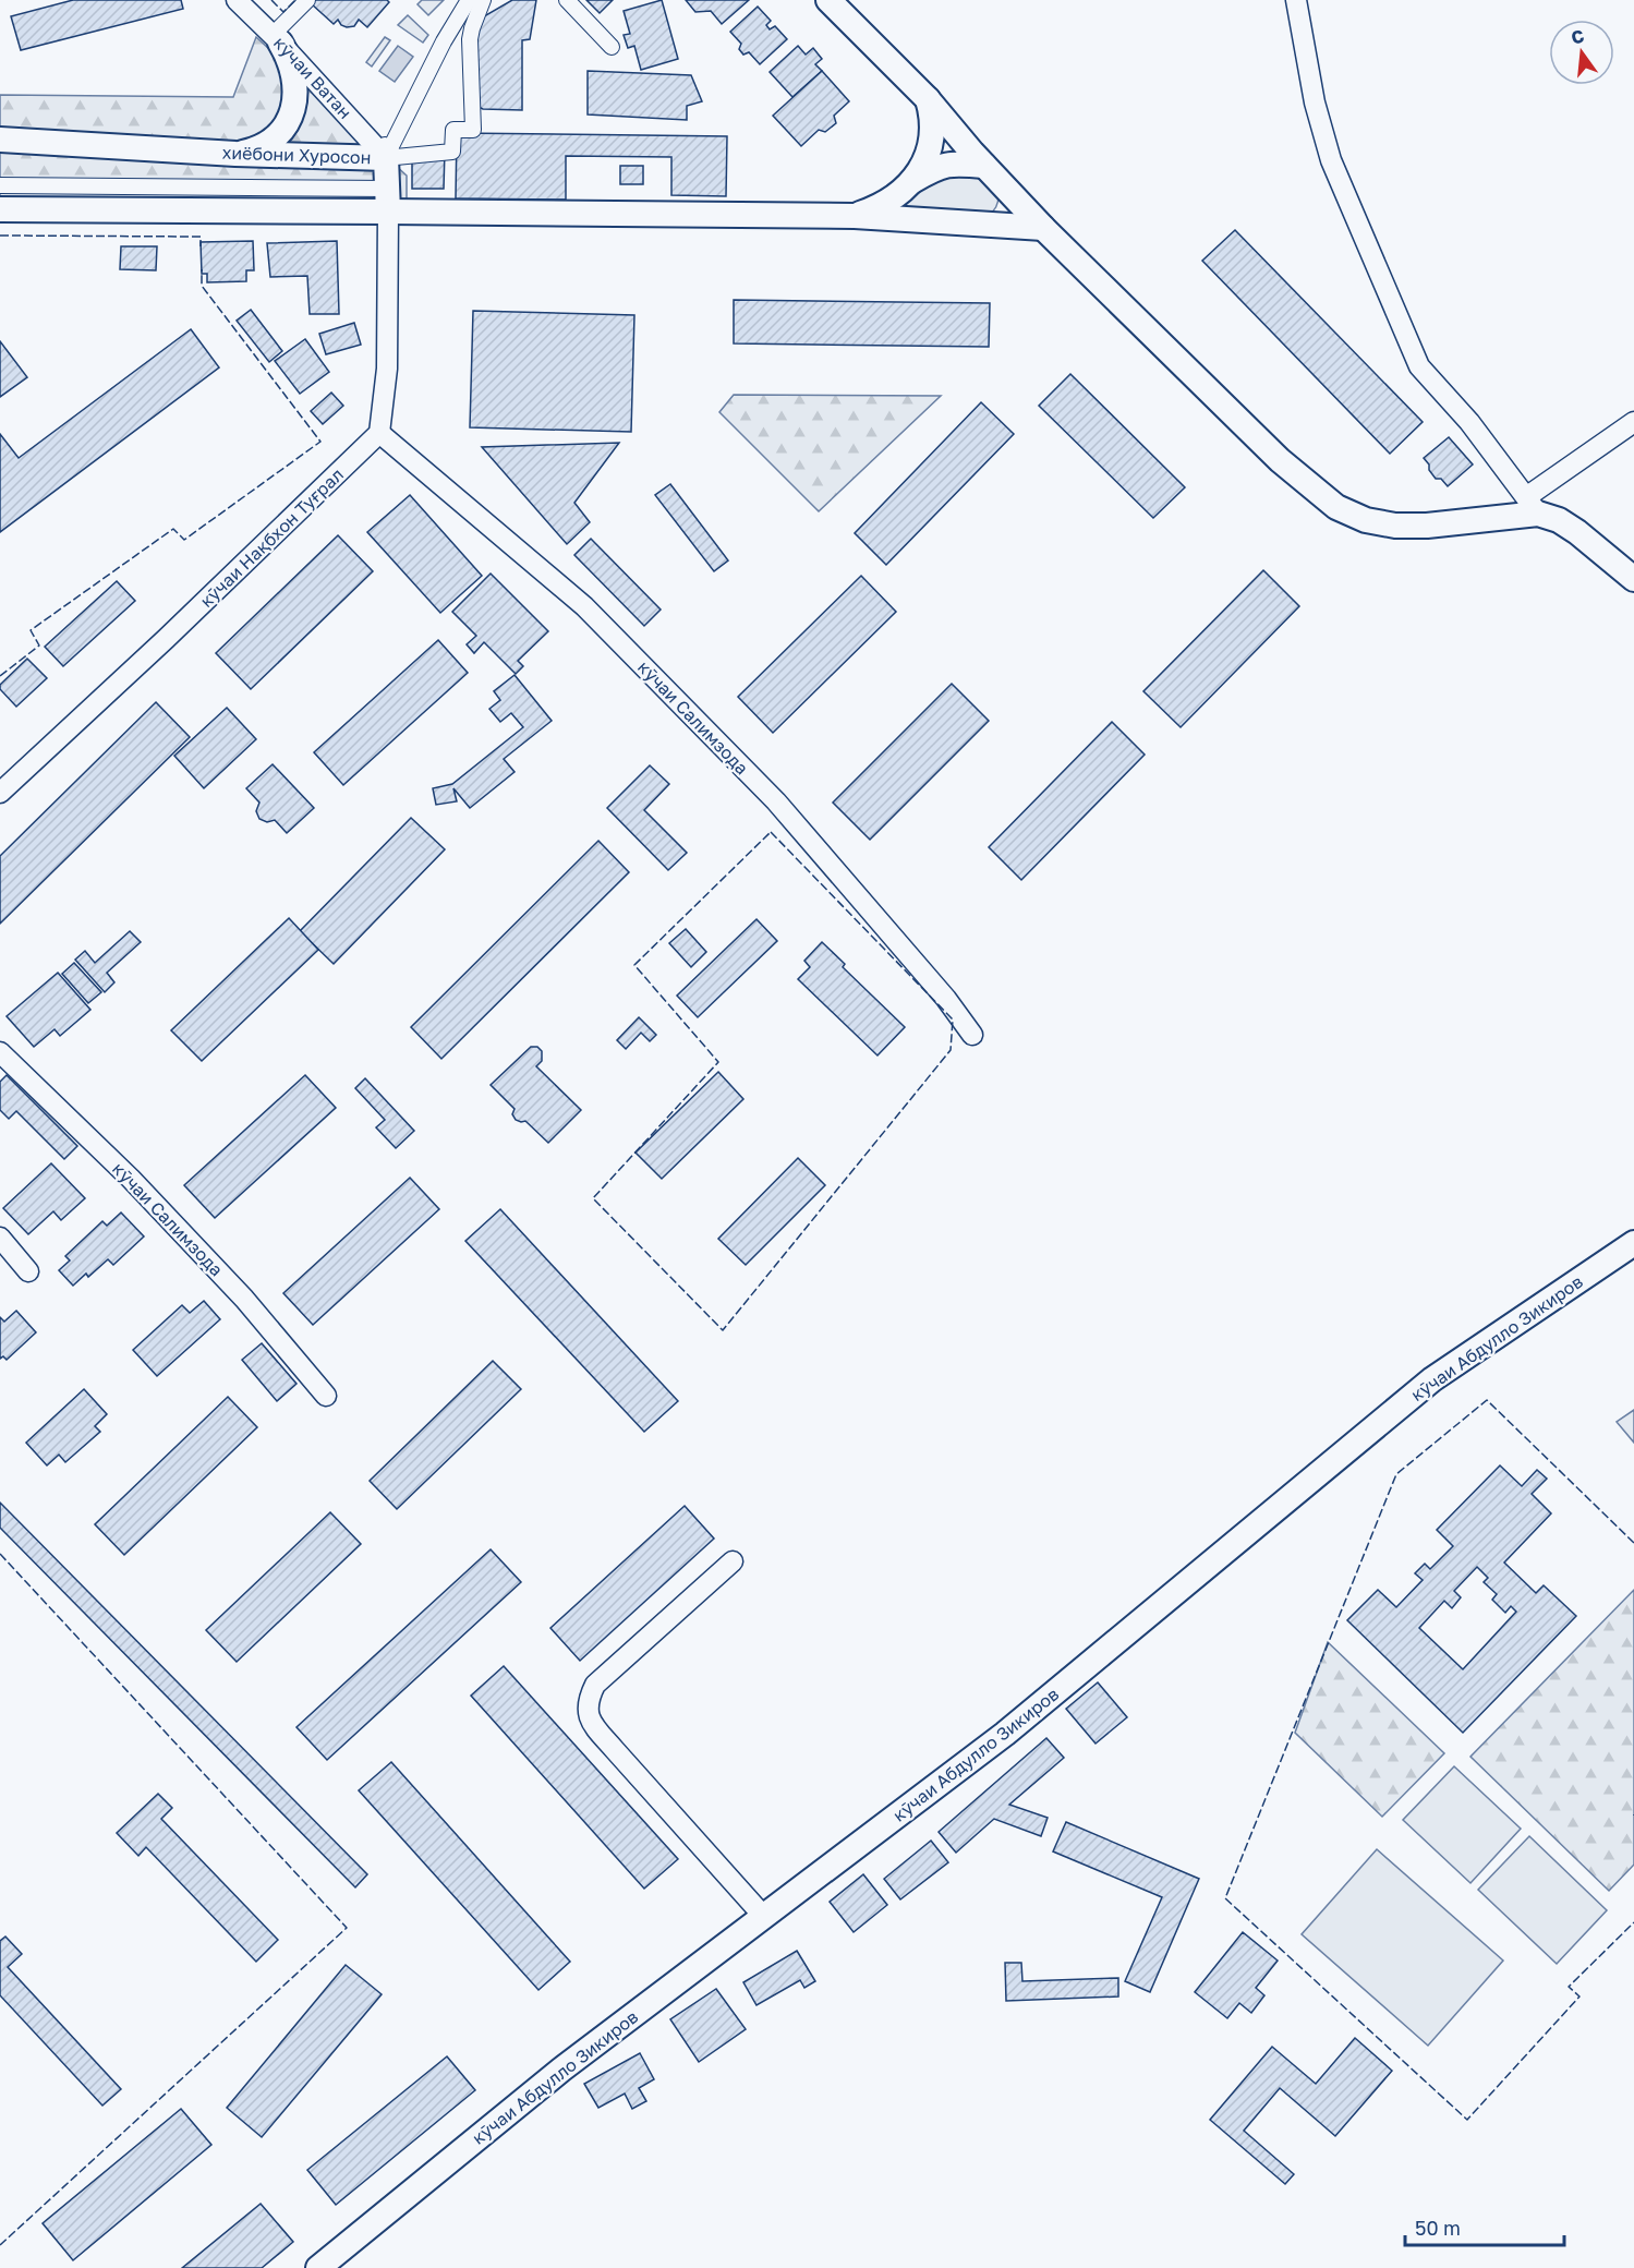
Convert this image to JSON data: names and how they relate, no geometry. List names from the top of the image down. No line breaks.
{"streets":{"street":["кӯчаи Ватан","хиёбони Хуросон","кӯчаи Нақбхон Туғрал","кӯчаи Салимзода","кӯчаи Абдулло Зикиров"]},"crossings":[["кӯчаи Ватан","хиёбони Хуросон"],["кӯчаи Нақбхон Туғрал","кӯчаи Салимзода"]],"scale_bar":"50 m","north":"top"}
